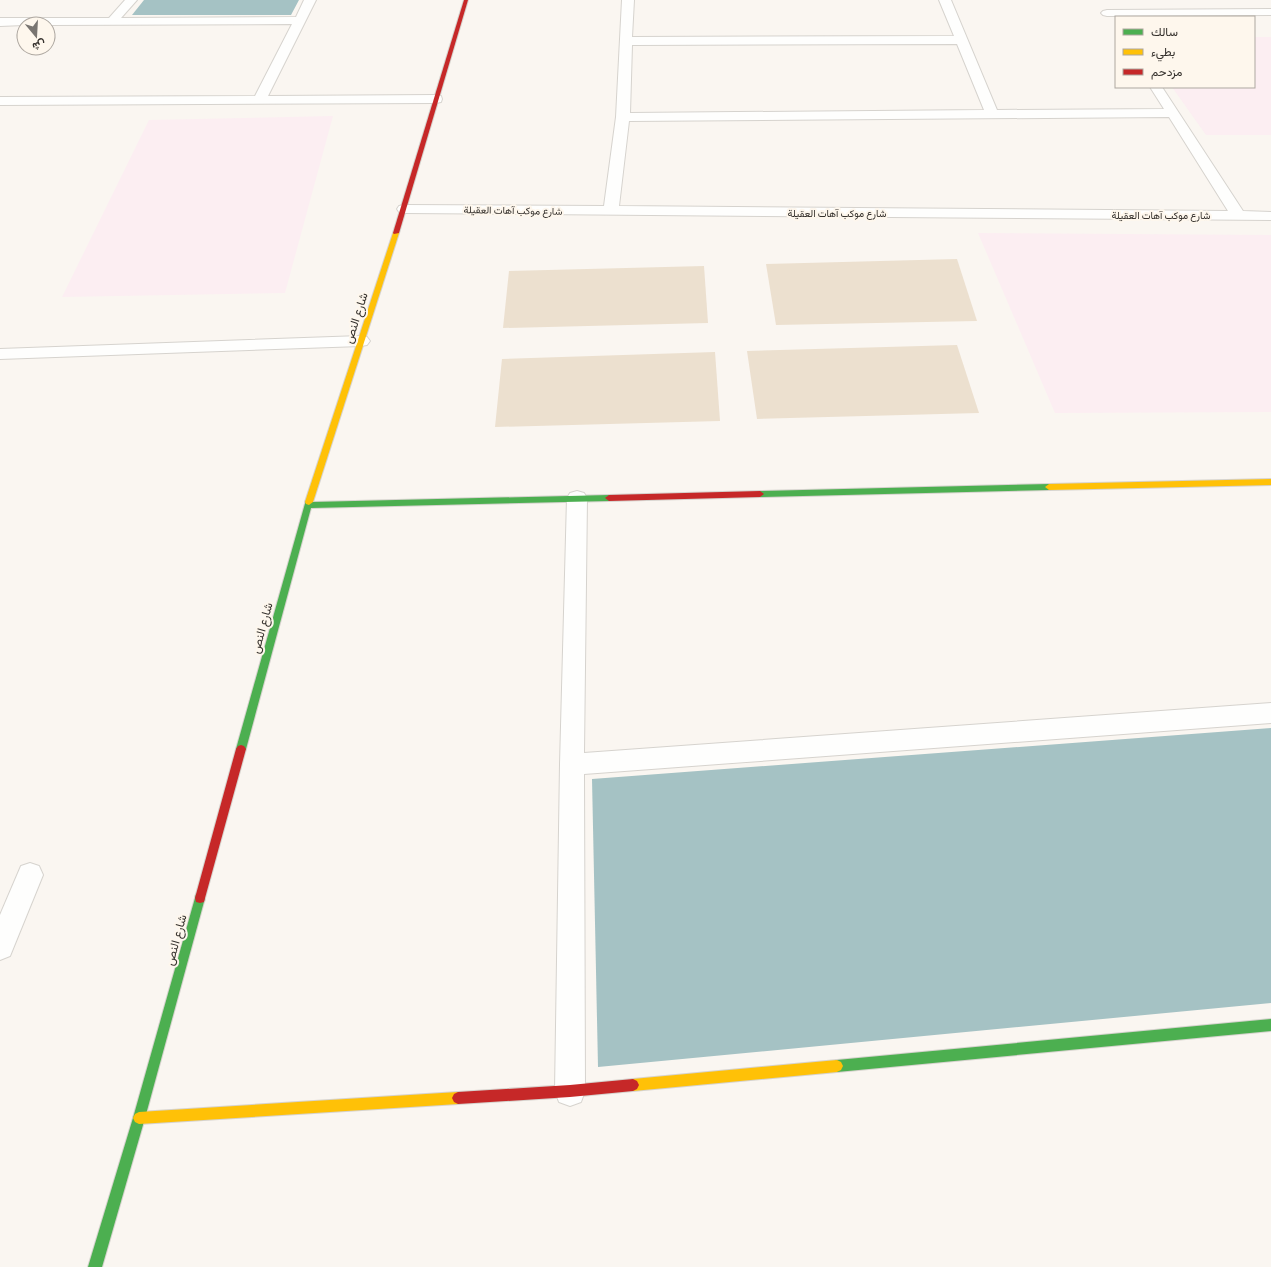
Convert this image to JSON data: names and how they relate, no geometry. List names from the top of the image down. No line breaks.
{"streets":{"street":["شارع موكب آهات العقيلة","شارع النص"]},"crossings":[["شارع موكب آهات العقيلة","شارع النص"]],"legend":["سالك","بطيء","مزدحم"],"north":"bottom"}
